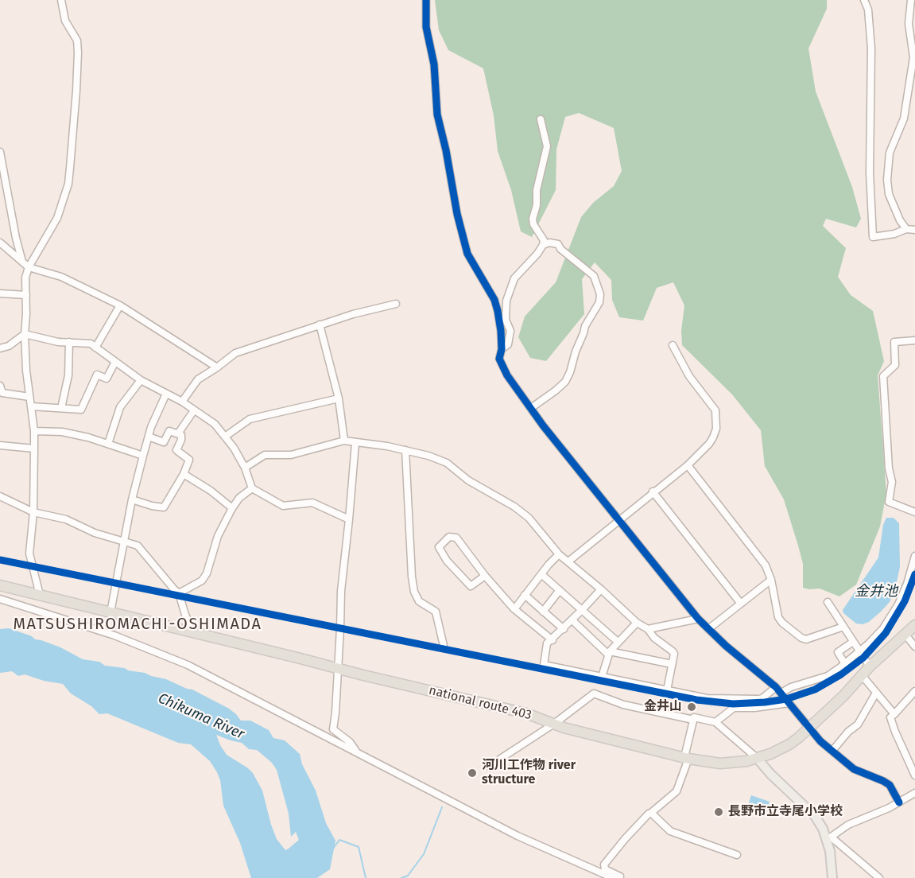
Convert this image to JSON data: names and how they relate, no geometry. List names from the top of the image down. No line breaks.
{"streets":{"highway":["national route 403"]},"districts":["MATSUSHIROMACHI-OSHIMADA"],"water":["金井池","Chikuma River"],"places":["金井山","河川工作物 river structure","長野市立寺尾小学校"]}
